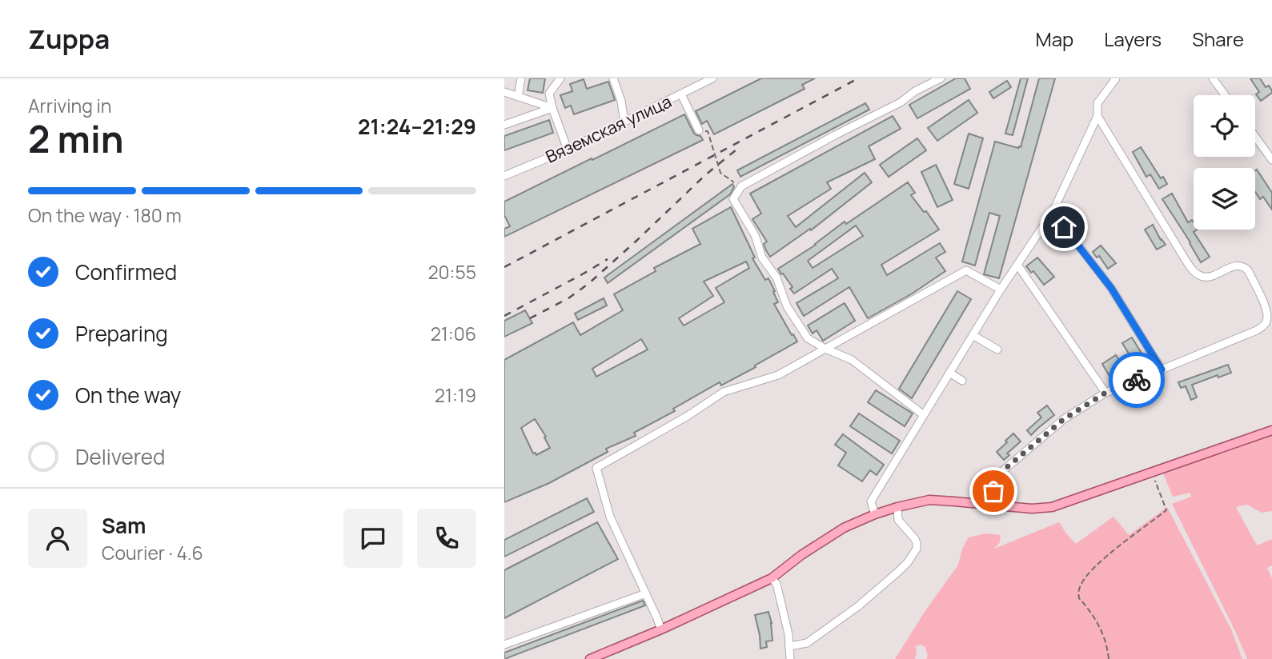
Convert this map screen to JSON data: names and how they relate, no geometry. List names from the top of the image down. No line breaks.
{"streets":{"street":["Вяземская улица"]},"page":{"header":"Zuppa","nav":["Map","Layers","Share"],"heading":["2 min","Arriving in","21:24–21:29"],"panel":["Sam","Courier · 4.6"],"bar":"On the way · 180 m","list":[["Confirmed","20:55"],["Preparing","21:06"],["On the way","21:19"],"Delivered"]}}
